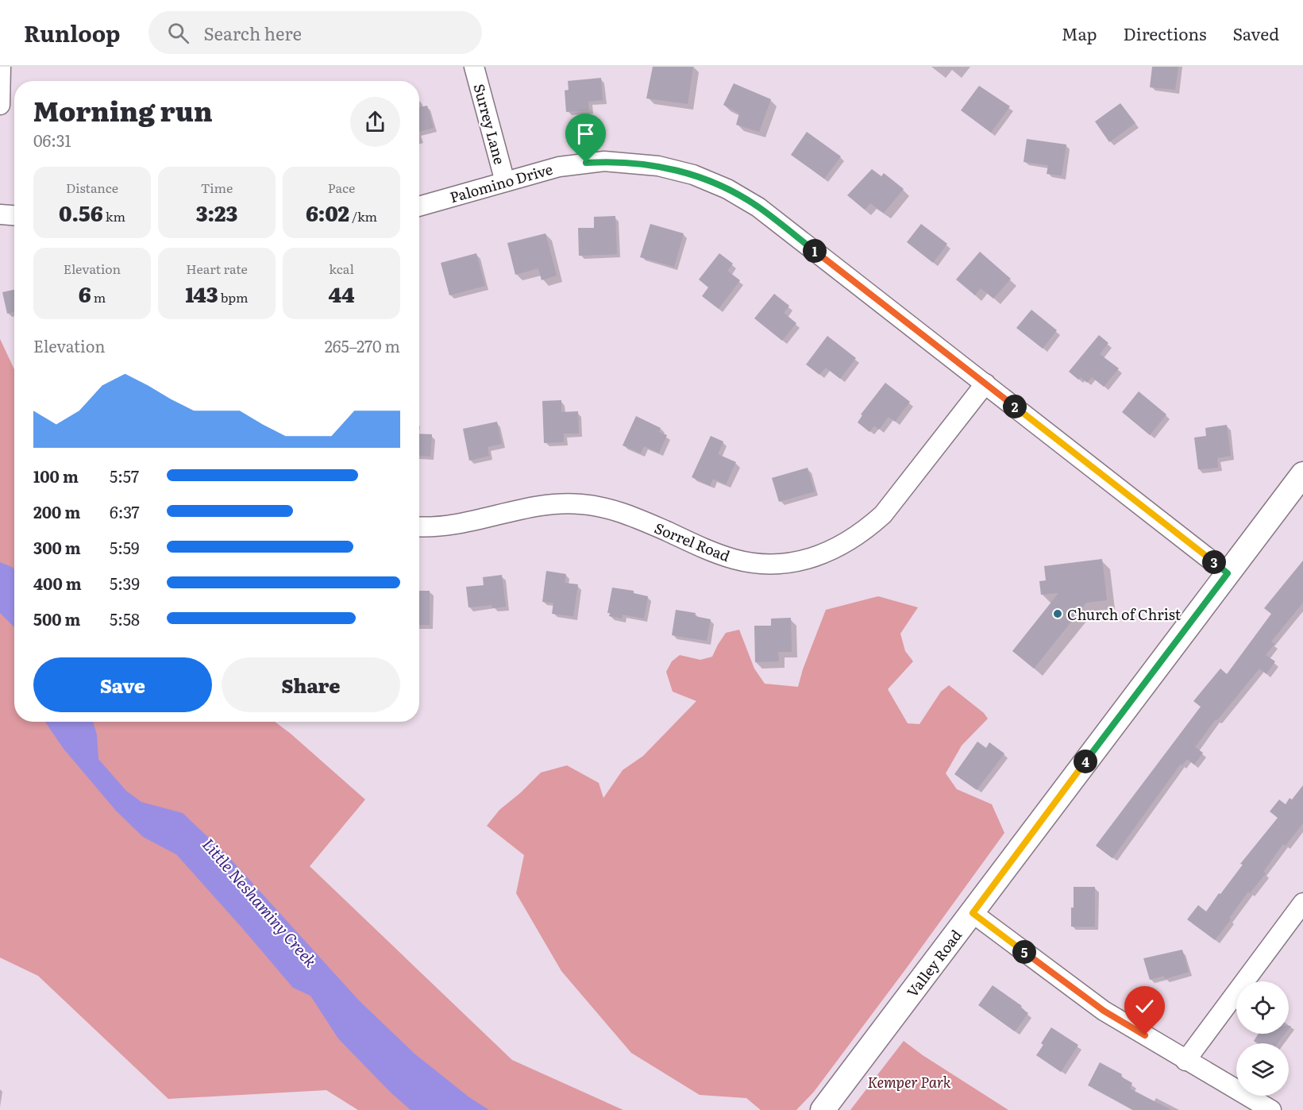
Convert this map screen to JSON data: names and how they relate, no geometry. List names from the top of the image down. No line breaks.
{"streets":{"street":["Surrey Lane","Palomino Drive","Sorrel Road","Valley Road"]},"crossings":[["Surrey Lane","Palomino Drive"],["Palomino Drive","Sorrel Road"],["Palomino Drive","Valley Road"]],"water":["Little Neshaminy Creek"],"parks":["Kemper Park"],"places":["Church of Christ"],"page":{"header":"Runloop","search":"Search here","nav":["Map","Directions","Saved"],"heading":["Morning run","06:31"],"stats":[["Distance","0.56 km"],["Time","3:23"],["Pace","6:02 /km"],["Elevation","6 m"],["Heart rate","143 bpm"],["kcal","44"]],"pins":["1","2","3","4","5"],"chart":["Elevation","265–270 m"],"list":[{"name":"100 m","note":"5:57"},{"name":"200 m","note":"6:37"},{"name":"300 m","note":"5:59"},{"name":"400 m","note":"5:39"},{"name":"500 m","note":"5:58"}],"buttons":["Save","Share"]}}
